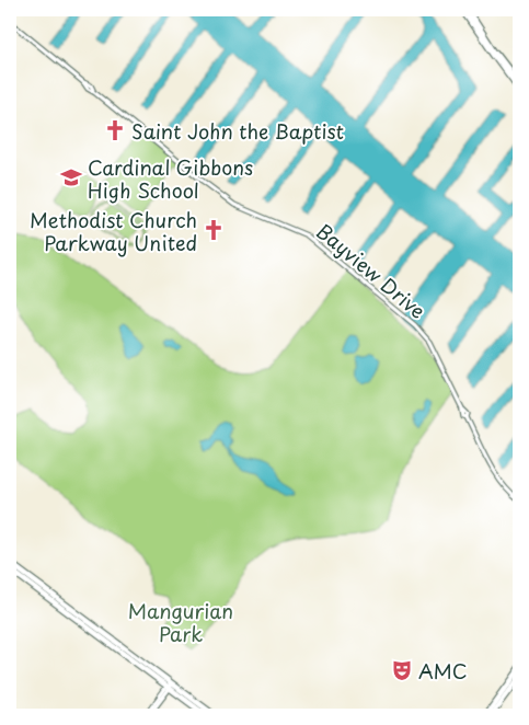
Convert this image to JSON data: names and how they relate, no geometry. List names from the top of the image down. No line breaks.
{"streets":{"street":["Bayview Drive"]},"parks":["Mangurian Park"],"places":{"church":["Saint John the Baptist","Methodist Church Parkway United"],"school or university":["Cardinal Gibbons High School"],"theatre":["AMC"]}}
